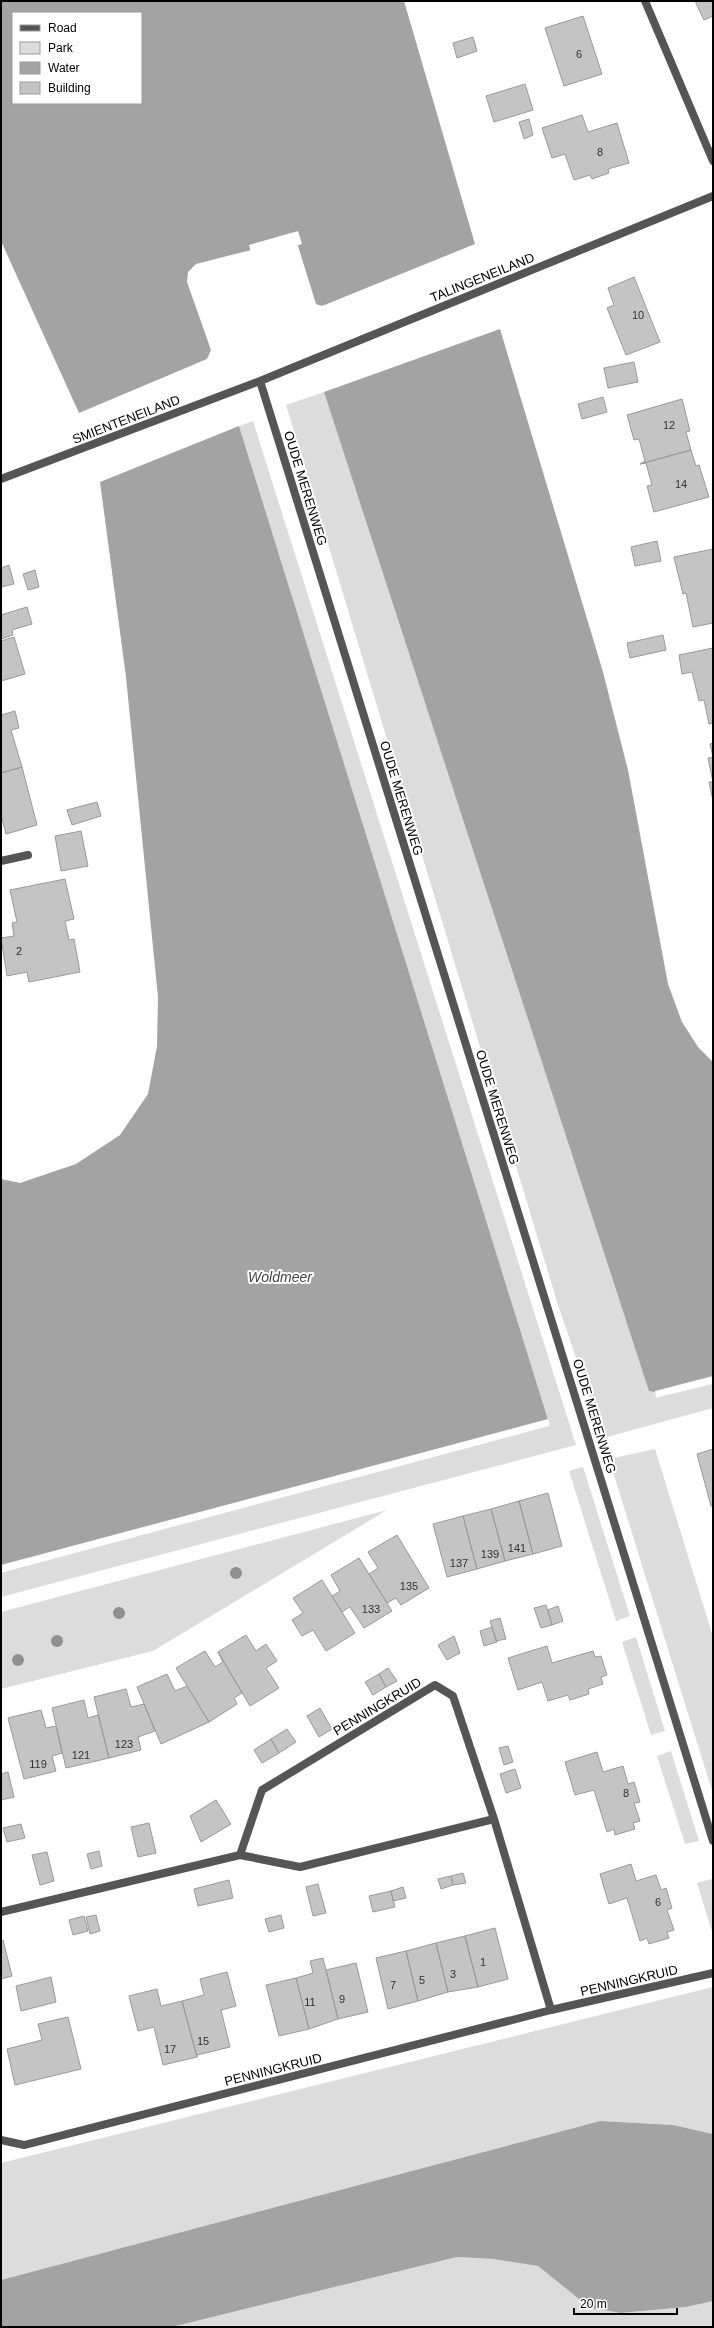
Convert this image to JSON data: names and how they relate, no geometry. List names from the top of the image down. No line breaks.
{"streets":{"street":["TALINGENEILAND","SMIENTENEILAND","OUDE MERENWEG","PENNINGKRUID"]},"crossings":[["TALINGENEILAND","SMIENTENEILAND"],["TALINGENEILAND","OUDE MERENWEG"],["SMIENTENEILAND","OUDE MERENWEG"]],"water":["Woldmeer"],"house_numbers":["6","8","10","12","14","2","141","139","137","135","133","123","121","119","8","6","1","3","5","7","9","11","15","17"],"legend":["Road","Park","Water","Building"],"scale_bar":"20 m"}
